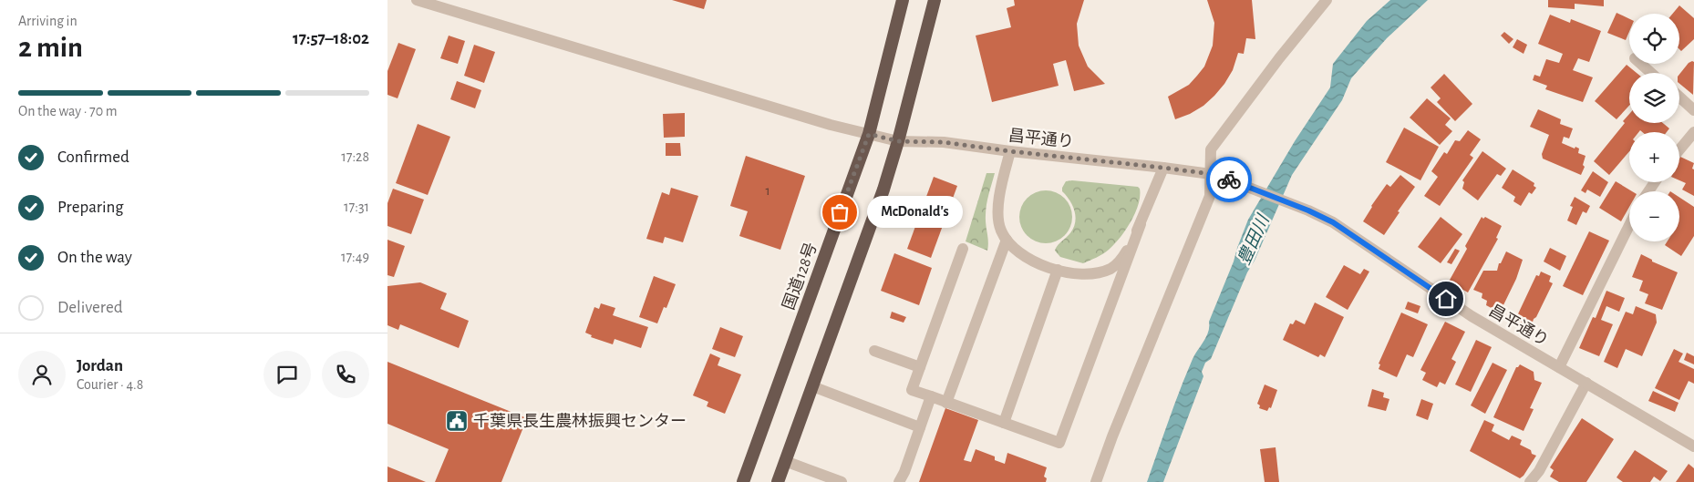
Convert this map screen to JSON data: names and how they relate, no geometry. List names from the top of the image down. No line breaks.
{"streets":{"highway":["国道128号"],"street":["昌平通り"]},"crossings":[["昌平通り","国道128号"]],"water":["豊田川"],"places":{"other":["McDonald's"],"public building":["千葉県長生農林振興センター"]},"house_numbers":["1"],"page":{"heading":["2 min","Arriving in","17:57–18:02"],"panel":["Jordan","Courier · 4.8"],"map_buttons":["+","−"],"bar":"On the way · 70 m","list":[["Confirmed","17:28"],["Preparing","17:31"],["On the way","17:49"],"Delivered"],"bubble":"McDonald's"}}
